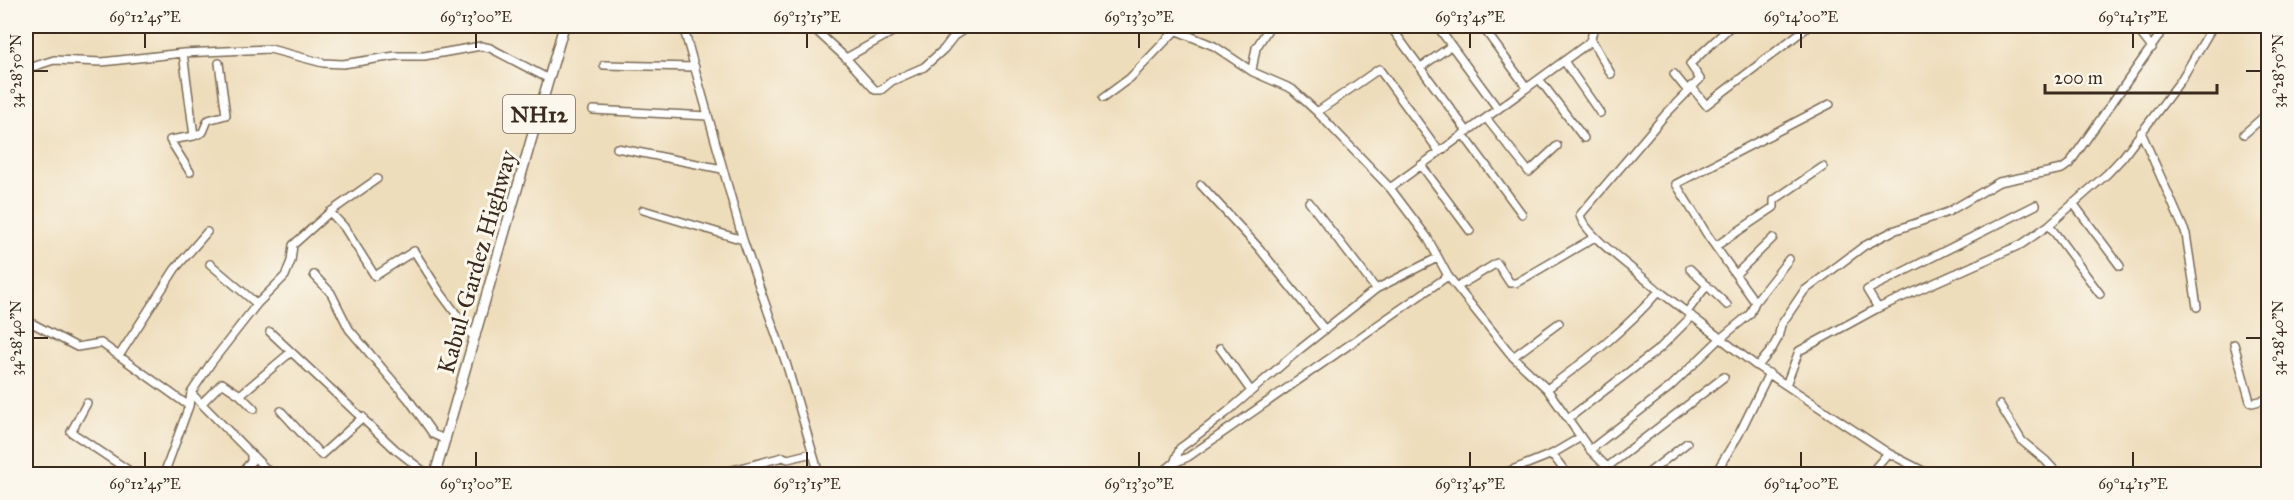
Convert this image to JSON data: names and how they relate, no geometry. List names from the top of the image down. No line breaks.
{"streets":{"highway":["NH12","Kabul-Gardez Highway"]},"scale_bar":"200 m","coordinates":["69°12'45\"E","69°13'00\"E","69°13'15\"E","69°13'30\"E","69°13'45\"E","69°14'00\"E","69°14'15\"E","34°28'50\"N","34°28'40\"N"]}
